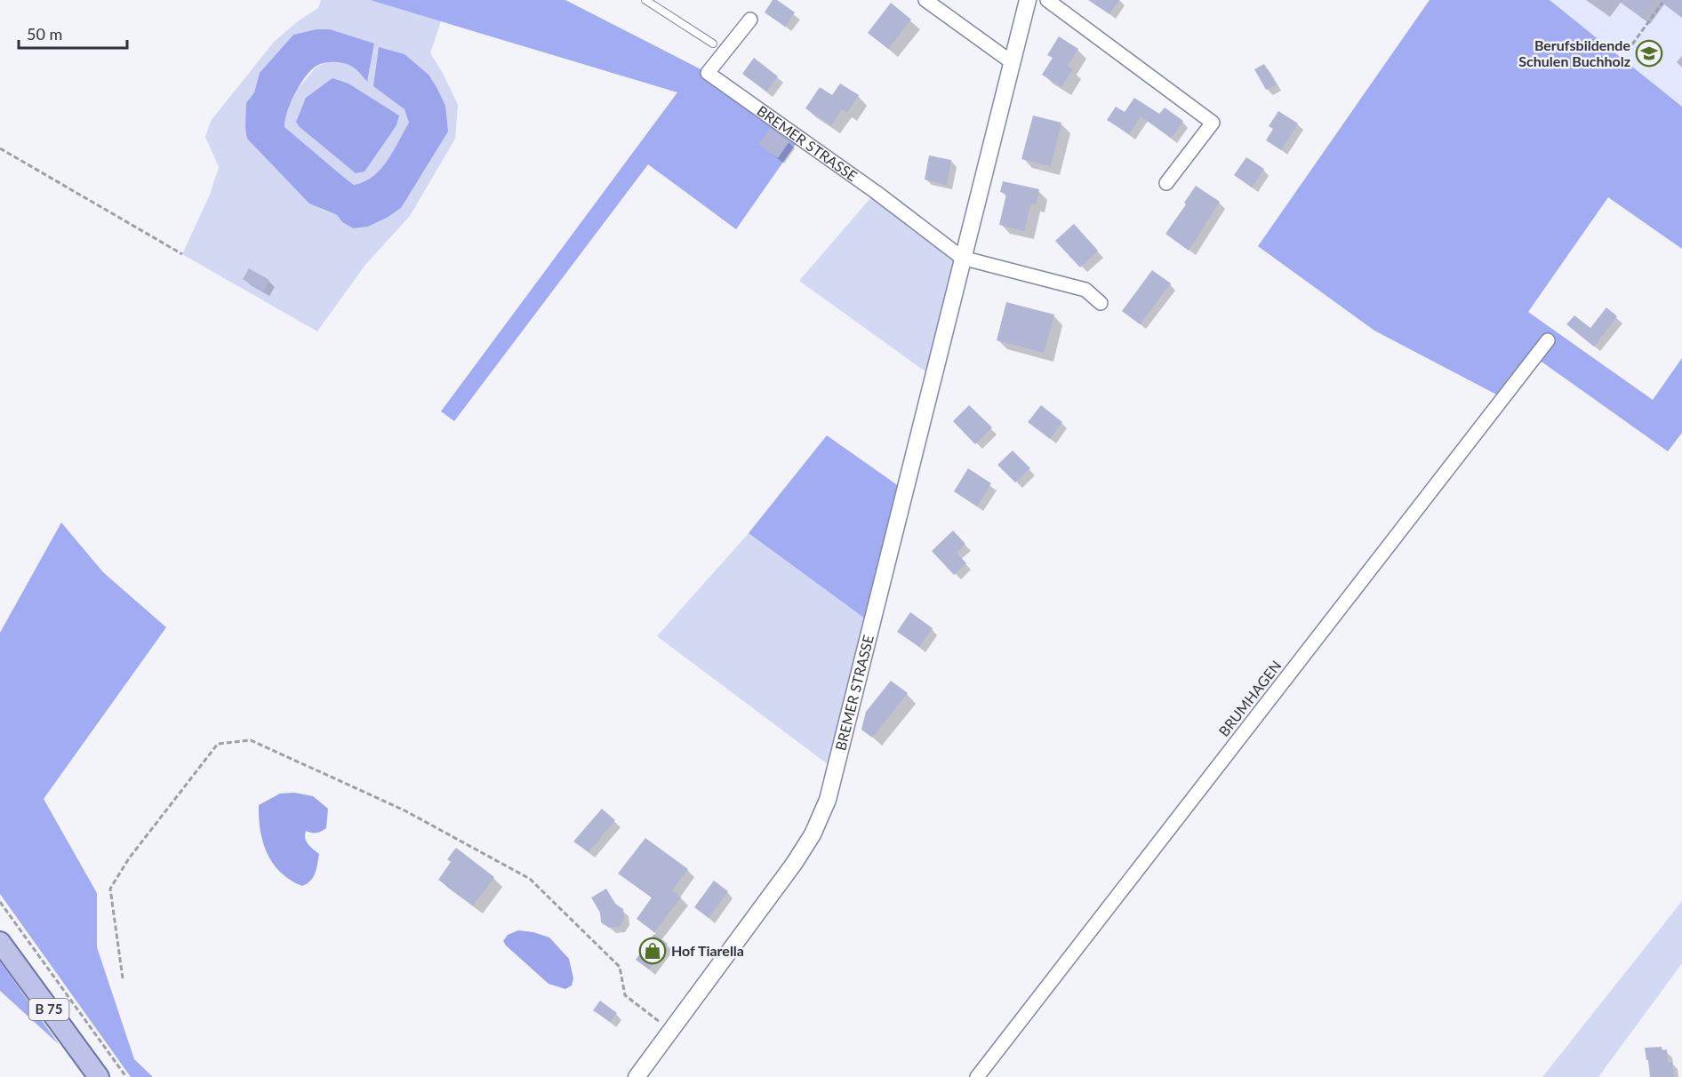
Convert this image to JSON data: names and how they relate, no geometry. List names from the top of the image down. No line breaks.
{"streets":{"main road":["B 75"],"street":["BREMER STRASSE","BRUMHAGEN"]},"places":{"school or university":["Berufsbildende Schulen Buchholz"],"shop":["Hof Tiarella"]},"scale_bar":"50 m"}
